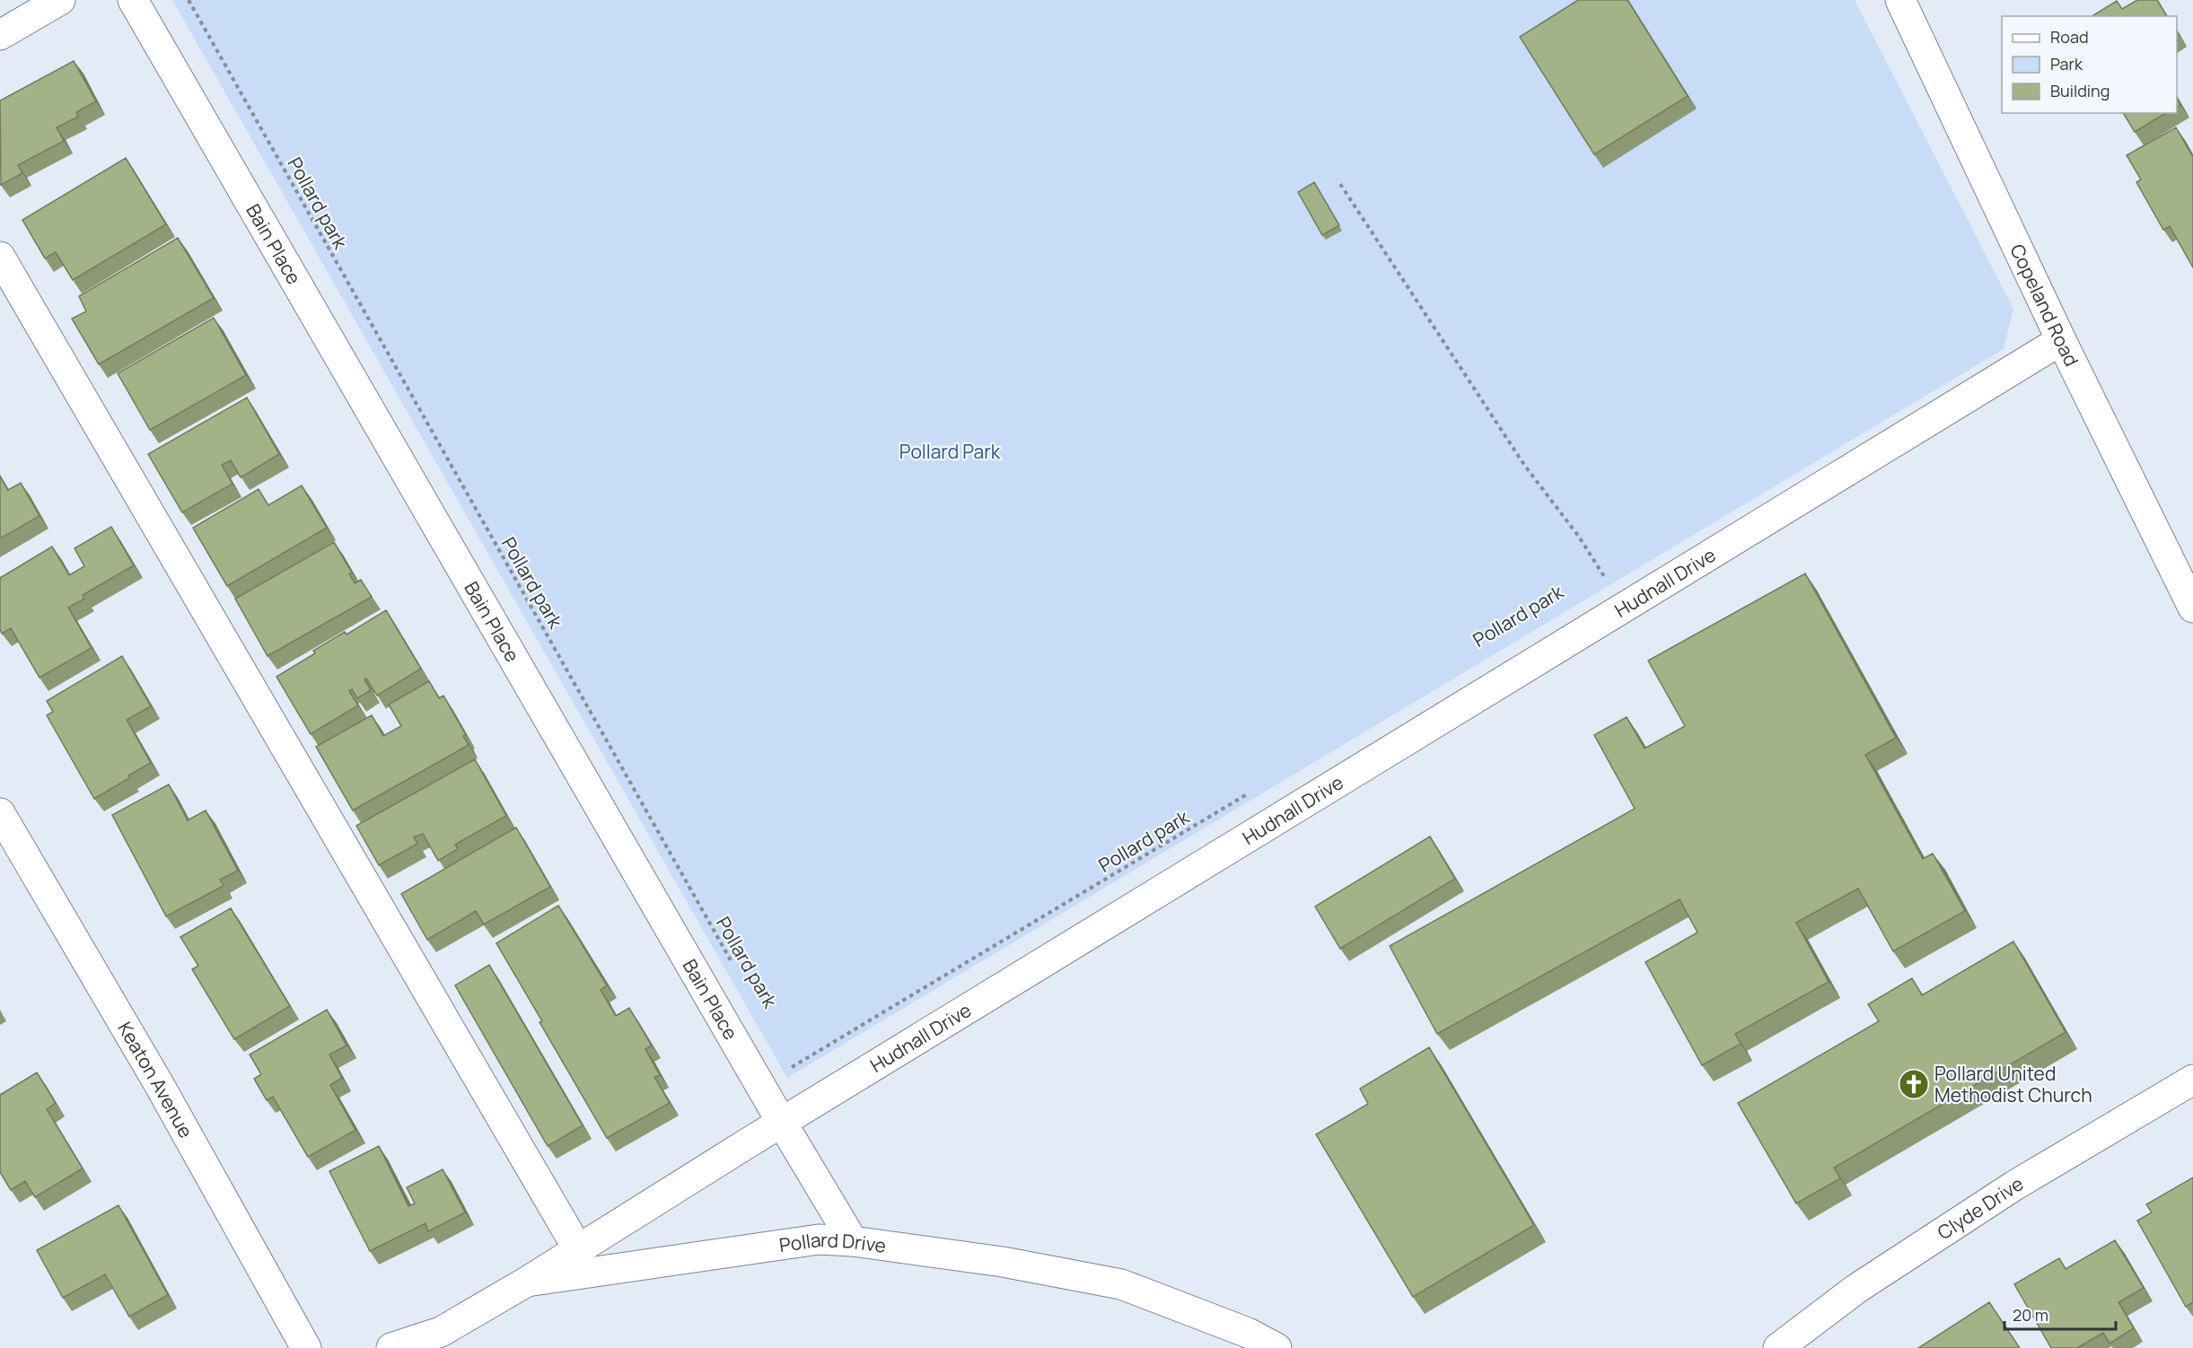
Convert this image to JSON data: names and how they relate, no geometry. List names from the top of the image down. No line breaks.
{"streets":{"street":["Bain Place","Copeland Road","Hudnall Drive","Keaton Avenue","Clyde Drive","Pollard Drive"],"path":["Pollard park"]},"crossings":[["Bain Place","Hudnall Drive"],["Bain Place","Pollard Drive"],["Copeland Road","Hudnall Drive"],["Hudnall Drive","Pollard Drive"]],"parks":["Pollard Park"],"places":{"church":["Pollard United Methodist Church"]},"legend":["Road","Park","Building"],"scale_bar":"20 m"}
